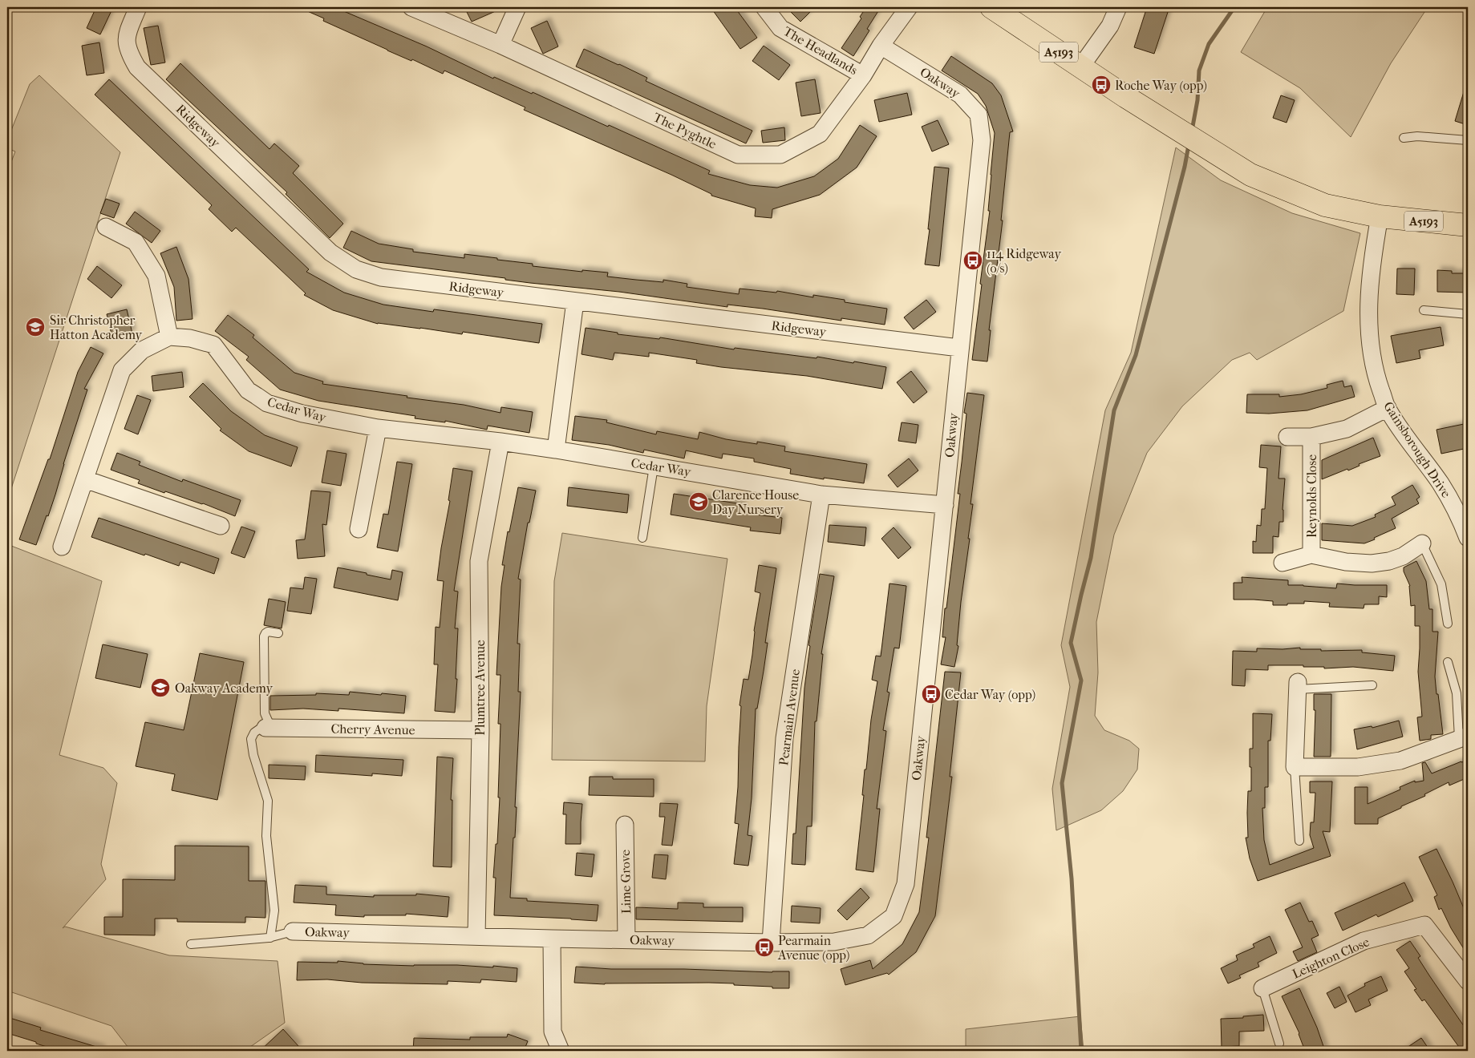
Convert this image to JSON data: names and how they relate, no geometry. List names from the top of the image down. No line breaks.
{"streets":{"main road":["A5193"],"street":["The Headlands","Oakway","Ridgeway","The Pyghtle","Cedar Way","Gainsborough Drive","Reynolds Close","Plumtree Avenue","Pearmain Avenue","Cherry Avenue","Lime Grove","Leighton Close"]},"crossings":[["The Headlands","The Pyghtle"],["A5193","Gainsborough Drive"],["Oakway","Ridgeway"],["Oakway","The Pyghtle"],["Oakway","Cedar Way"],["Oakway","Plumtree Avenue"],["Oakway","Pearmain Avenue"],["Oakway","Lime Grove"],["Cedar Way","Plumtree Avenue"],["Cedar Way","Pearmain Avenue"],["Gainsborough Drive","Reynolds Close"],["Plumtree Avenue","Cherry Avenue"]],"places":{"bus stop":["Roche Way (opp)","114 Ridgeway (o/s)","Cedar Way (opp)","Pearmain Avenue (opp)"],"school or university":["Sir Christopher Hatton Academy","Clarence House Day Nursery","Oakway Academy"]}}
